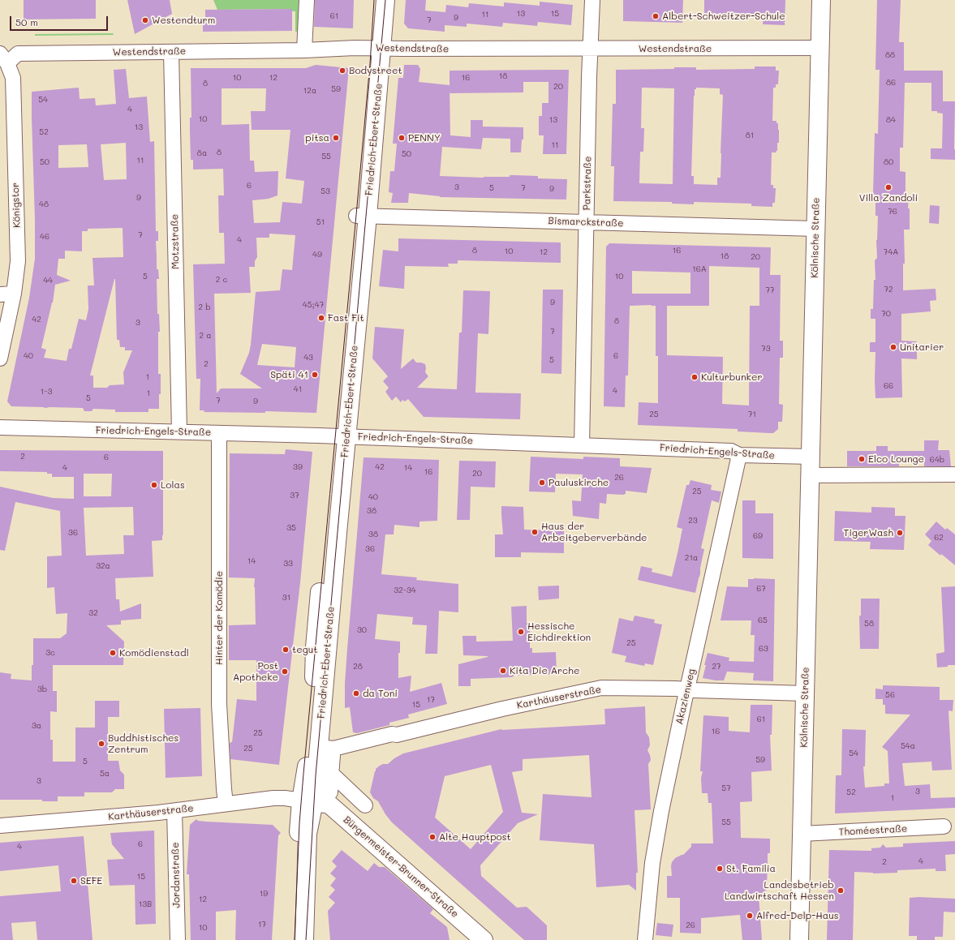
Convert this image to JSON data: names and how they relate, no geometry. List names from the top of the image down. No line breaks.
{"streets":{"main road":["Friedrich-Ebert-Straße","Kölnische Straße","Bürgermeister-Brunner-Straße"],"street":["Westendstraße","Parkstraße","Königstor","Bismarckstraße","Motzstraße","Friedrich-Engels-Straße","Hinter der Komödie","Akazienweg","Karthäuserstraße","Thoméestraße","Jordanstraße"]},"crossings":[["Westendstraße","Friedrich-Ebert-Straße"],["Westendstraße","Parkstraße"],["Westendstraße","Königstor"],["Westendstraße","Kölnische Straße"],["Westendstraße","Motzstraße"],["Friedrich-Ebert-Straße","Bismarckstraße"],["Friedrich-Ebert-Straße","Friedrich-Engels-Straße"],["Friedrich-Ebert-Straße","Karthäuserstraße"],["Friedrich-Ebert-Straße","Bürgermeister-Brunner-Straße"],["Parkstraße","Bismarckstraße"],["Parkstraße","Friedrich-Engels-Straße"],["Bismarckstraße","Kölnische Straße"],["Kölnische Straße","Friedrich-Engels-Straße"],["Kölnische Straße","Karthäuserstraße"],["Kölnische Straße","Thoméestraße"],["Motzstraße","Friedrich-Engels-Straße"],["Friedrich-Engels-Straße","Hinter der Komödie"],["Friedrich-Engels-Straße","Akazienweg"],["Hinter der Komödie","Karthäuserstraße"],["Akazienweg","Karthäuserstraße"],["Karthäuserstraße","Bürgermeister-Brunner-Straße"],["Karthäuserstraße","Jordanstraße"]],"places":["Albert-Schweitzer-Schule","Westendturm","Bodystreet","pitsa","PENNY","Villa Zandoli","Fast Fit","Unitarier","Späti 41","Kulturbunker","Elco Lounge","Pauluskirche","Lolas","Haus der Arbeitgeberverbände","TigerWash","Hessische Eichdirektion","tegut","Komödienstadl","Kita Die Arche","Post Apotheke","da Toni","Buddhistisches Zentrum","Alte Hauptpost","St. Familia","SEFE","Landesbetrieb Landwirtschaft Hessen","Alfred-Delp-Haus"],"house_numbers":["13","15","11","61","9","7","88","18","10","12","16","86","8","20","59","12a","54","4","10","13","84","13","52","81","11","8","8a","50","55","11","50","80","6","3","5","7","9","53","9","48","76","51","7","46","4","8","16","10","12","74A","49","18","20","16A","5","10","2 c","44","72","77","9","45;47","2 b","70","42","8","3","7","2 a","73","40","6","43","5","2","1","66","41","4","1-3","1","5","7","9","25","71","2","6","64b","39","42","4","14","16","20","26","25","37","40","38","23","35","36","38","69","62","36","21a","14","33","32a","67","32-34","31","32","65","58","30","25","63","3c","28","27","3b","56","17","15","61","3a","16","25","54a","25","54","59","5","5a","3","57","3","52","1","55","6","4","4","2","15","19","12","13B","17","26","10"],"scale_bar":"50 m"}
